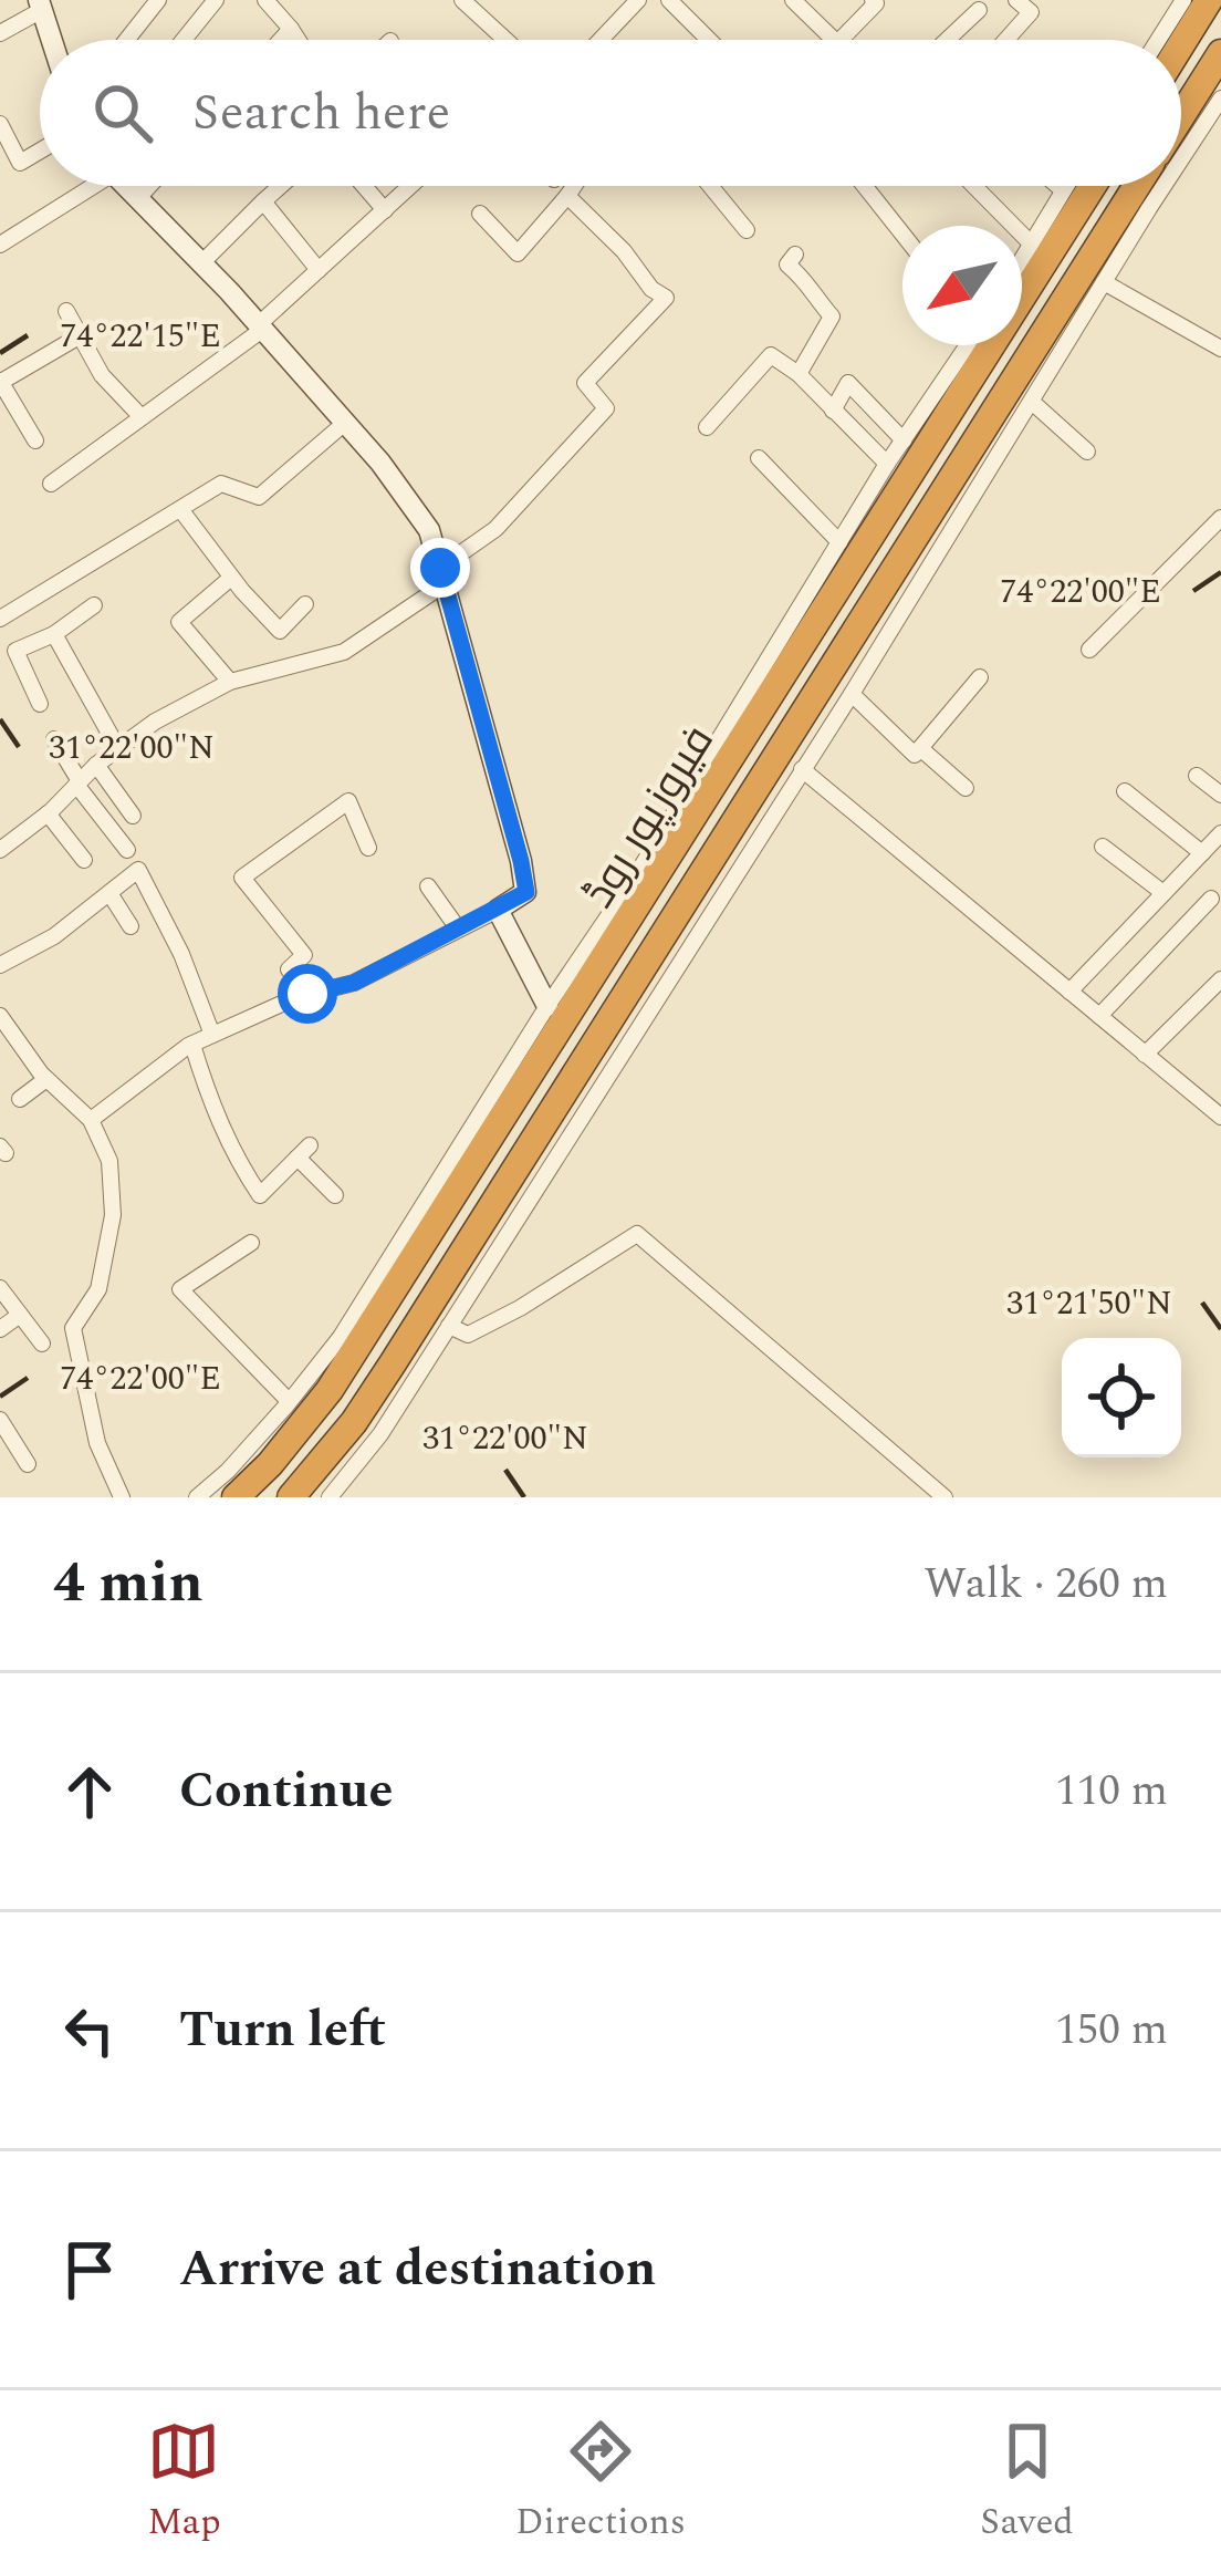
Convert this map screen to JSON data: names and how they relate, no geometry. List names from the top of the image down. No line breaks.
{"streets":{"highway":["فیروزپور روڈ"]},"north":"bottom left","page":{"search":"Search here","heading":["4 min","Walk · 260 m"],"list":[["Continue","110 m"],["Turn left","150 m"],"Arrive at destination"],"nav":["Map","Directions","Saved"]},"coordinates":["74°22'15\"E","74°22'00\"E","31°22'00\"N","31°21'50\"N"]}
